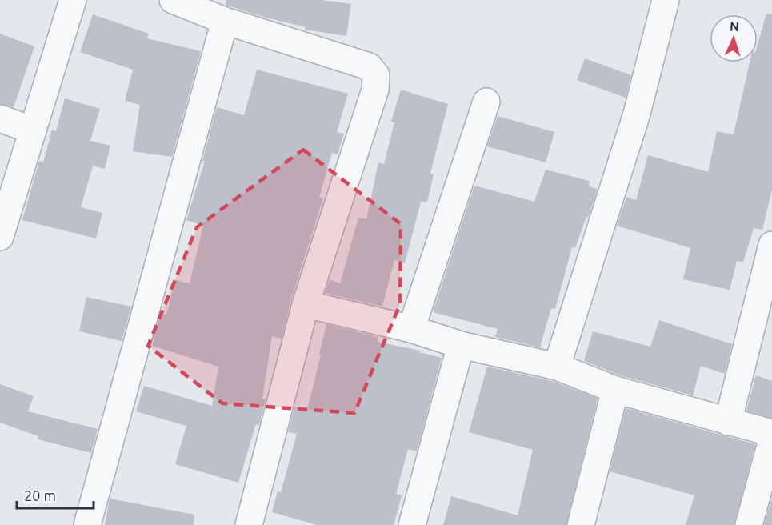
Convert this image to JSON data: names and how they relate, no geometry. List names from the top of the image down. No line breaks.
{"scale_bar":"20 m","north":"top"}
